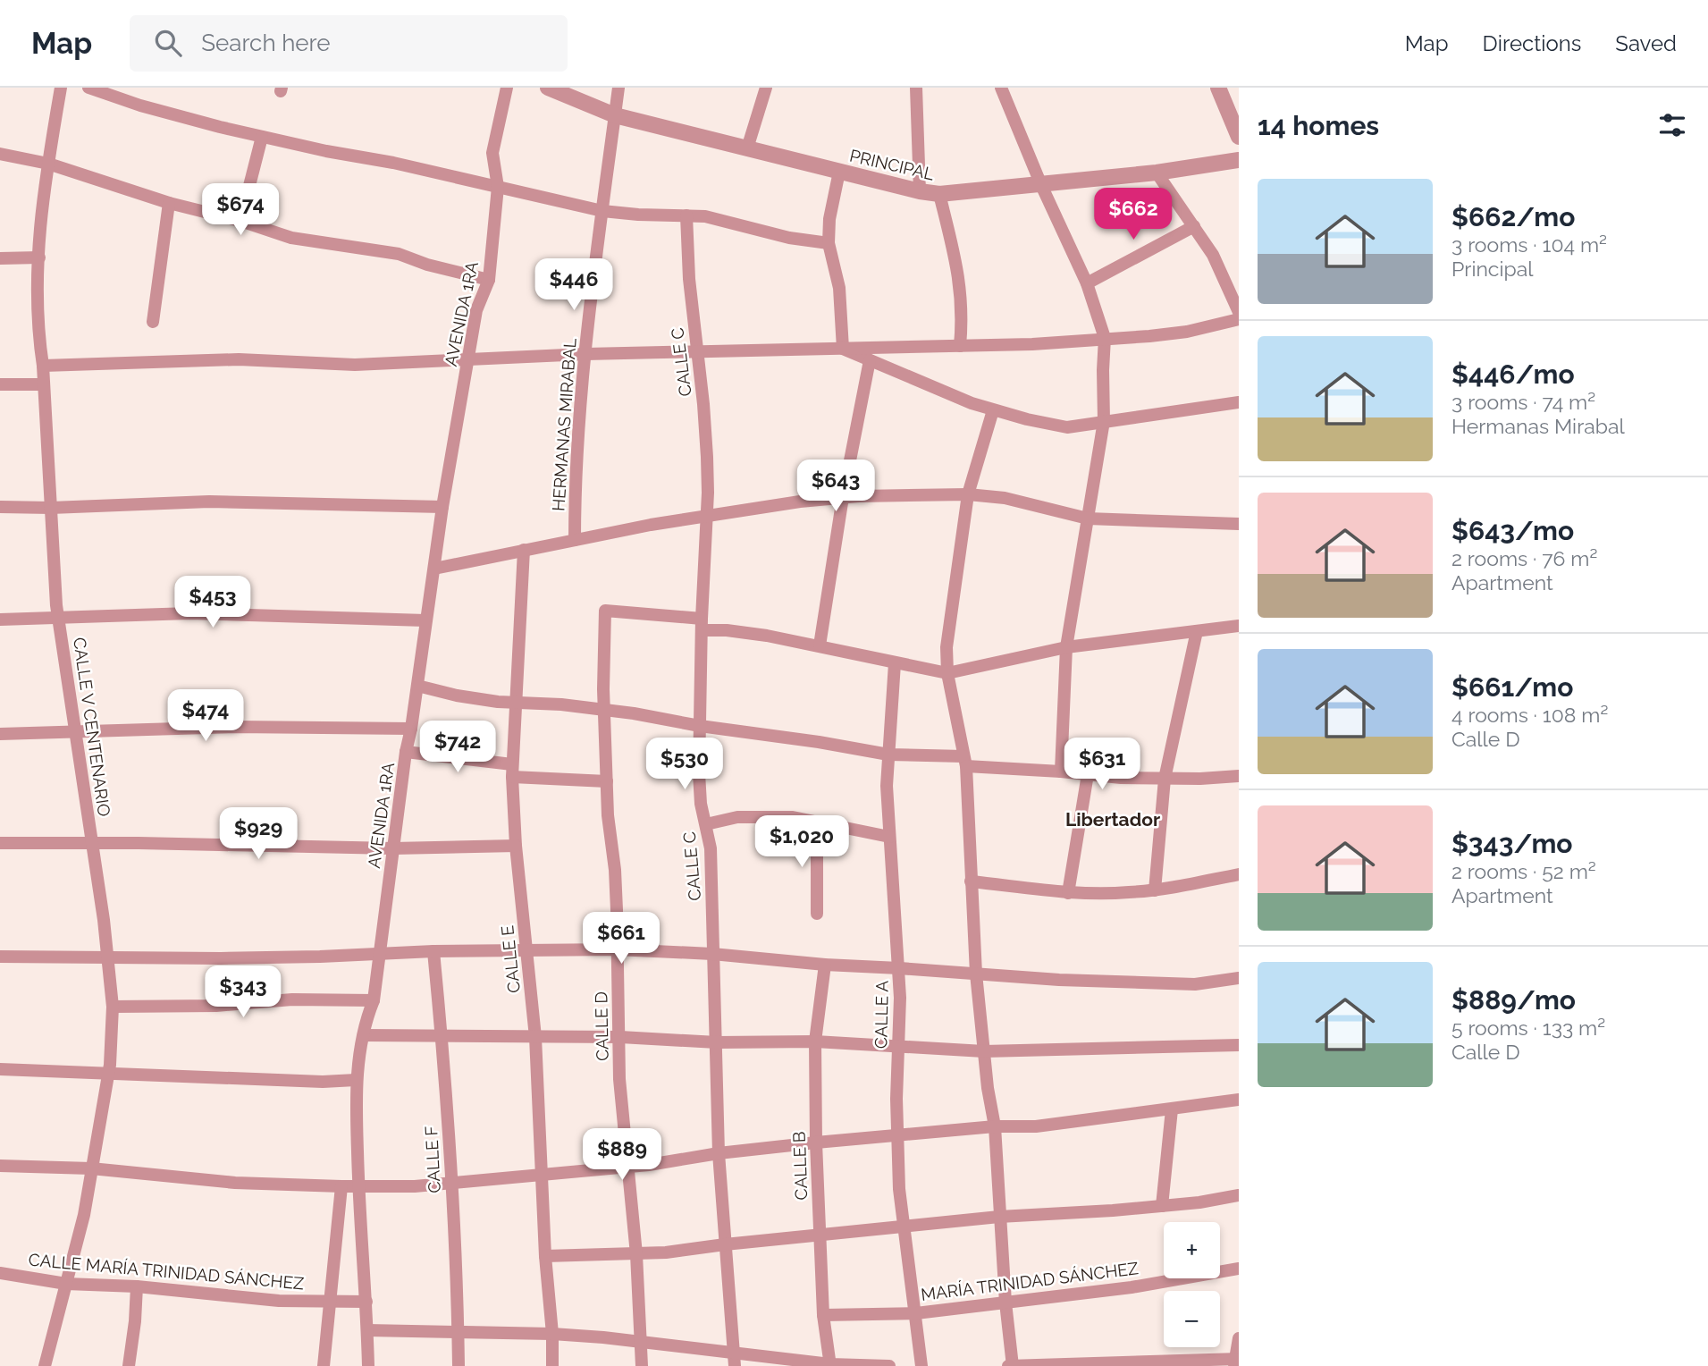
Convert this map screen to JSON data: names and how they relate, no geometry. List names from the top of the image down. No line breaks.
{"streets":{"street":["PRINCIPAL","AVENIDA 1RA","CALLE C","HERMANAS MIRABAL","CALLE V CENTENARIO","CALLE E","CALLE A","CALLE D","CALLE F","CALLE B","CALLE MARÍA TRINIDAD SÁNCHEZ","MARÍA TRINIDAD SÁNCHEZ"]},"crossings":[["PRINCIPAL","HERMANAS MIRABAL"],["AVENIDA 1RA","CALLE MARÍA TRINIDAD SÁNCHEZ"],["CALLE C","CALLE D"],["CALLE V CENTENARIO","CALLE MARÍA TRINIDAD SÁNCHEZ"],["CALLE A","MARÍA TRINIDAD SÁNCHEZ"],["CALLE B","MARÍA TRINIDAD SÁNCHEZ"]],"districts":["Libertador"],"page":{"header":"Map","search":"Search here","nav":["Map","Directions","Saved"],"heading":"14 homes","list":[{"name":"$662/mo","note":"3 rooms · 104 m² · Principal"},{"name":"$446/mo","note":"3 rooms · 74 m² · Hermanas Mirabal"},{"name":"$643/mo","note":"2 rooms · 76 m² · Apartment"},{"name":"$661/mo","note":"4 rooms · 108 m² · Calle D"},{"name":"$343/mo","note":"2 rooms · 52 m² · Apartment"},{"name":"$889/mo","note":"5 rooms · 133 m² · Calle D"}],"price":["$674","$662","$446","$643","$453","$474","$742","$530","$631","$929","$1,020","$661","$343","$889"],"map_buttons":["+","−"]}}
